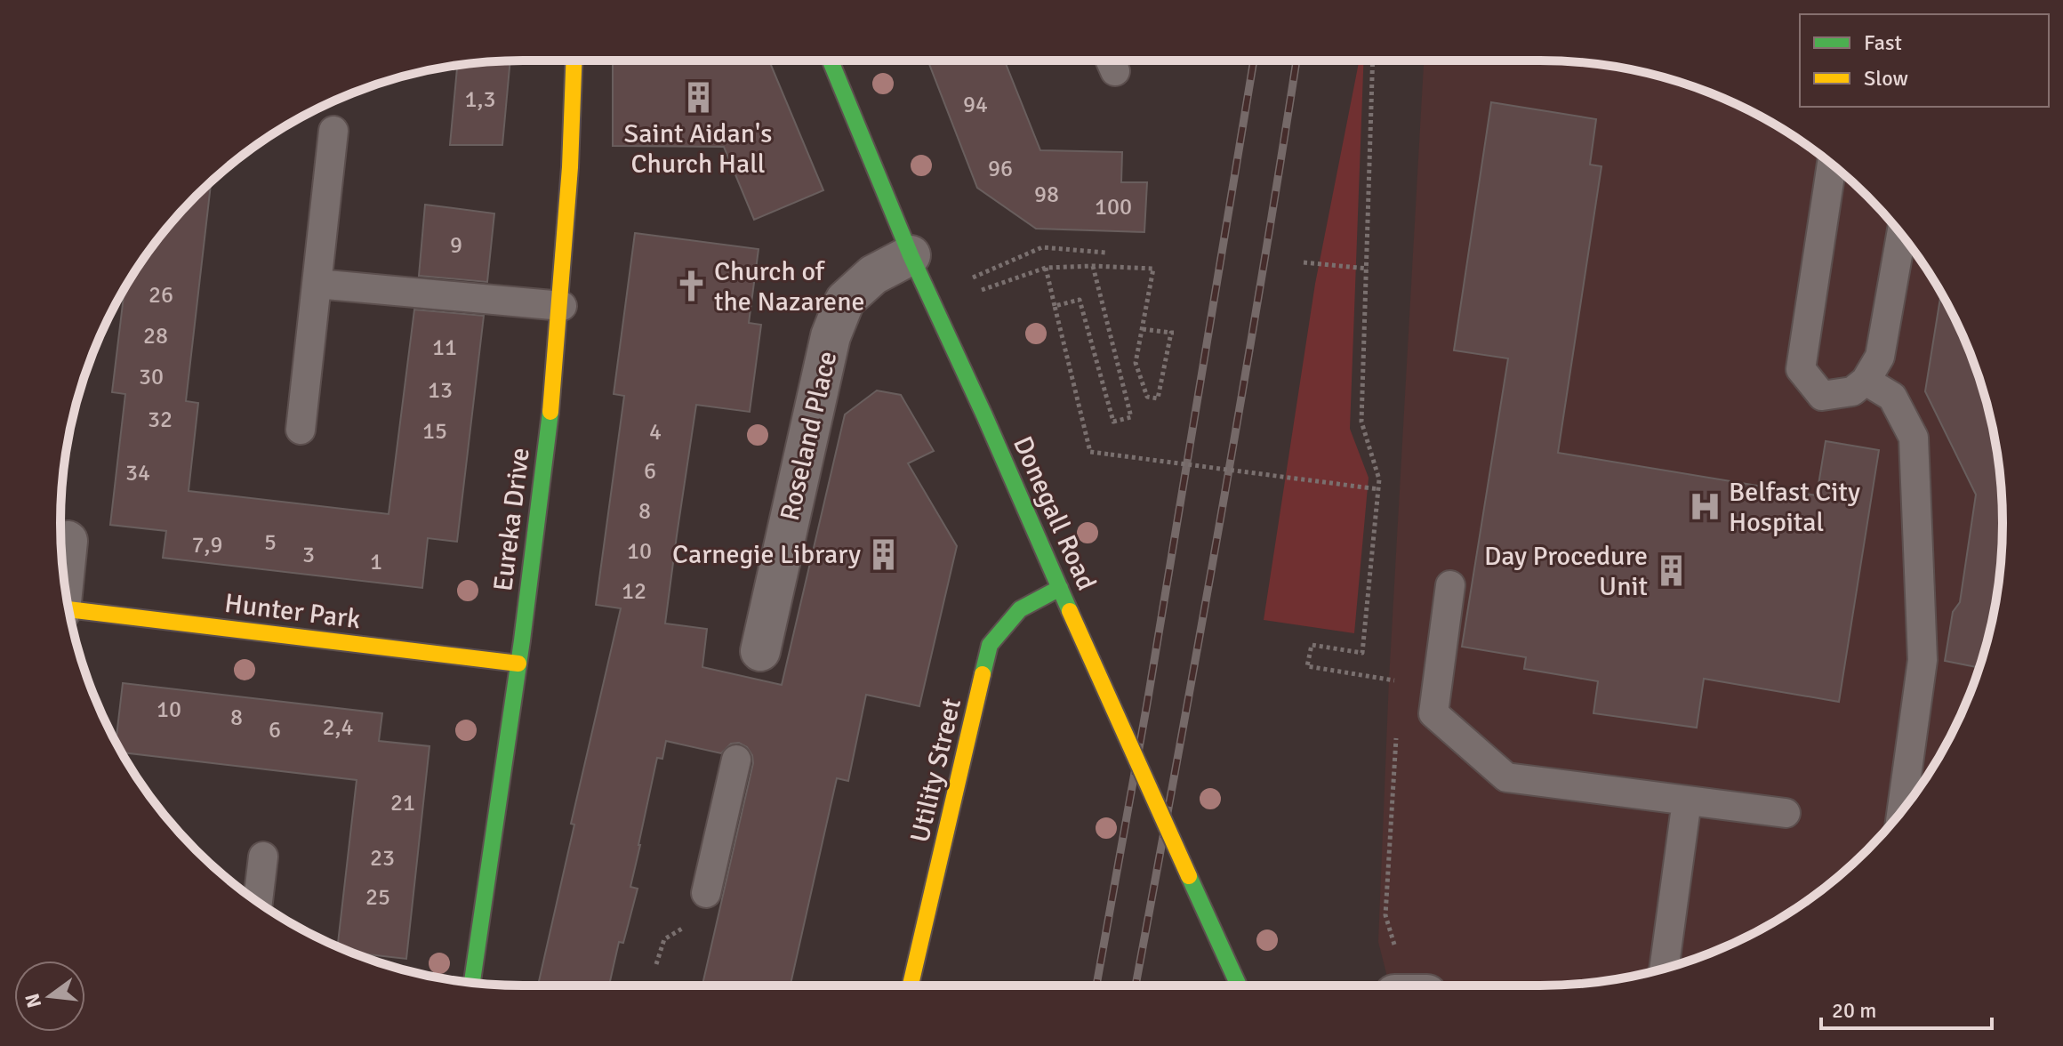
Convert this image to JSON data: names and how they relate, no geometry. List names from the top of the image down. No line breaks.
{"streets":{"street":["Roseland Place","Donegall Road","Eureka Drive","Hunter Park","Utility Street"]},"crossings":[["Roseland Place","Donegall Road"],["Donegall Road","Utility Street"],["Eureka Drive","Hunter Park"]],"places":{"building":["Saint Aidan's Church Hall","Carnegie Library","Day Procedure Unit"],"church":["Church of the Nazarene"],"hospital":["Belfast City Hospital"]},"house_numbers":["1,3","94","96","98","100","9","26","28","11","30","13","32","15","4","6","34","8","5","7,9","10","3","1","12","10","8","2,4","6","21","23","25"],"legend":["Fast","Slow"],"scale_bar":"20 m","north":"left"}
